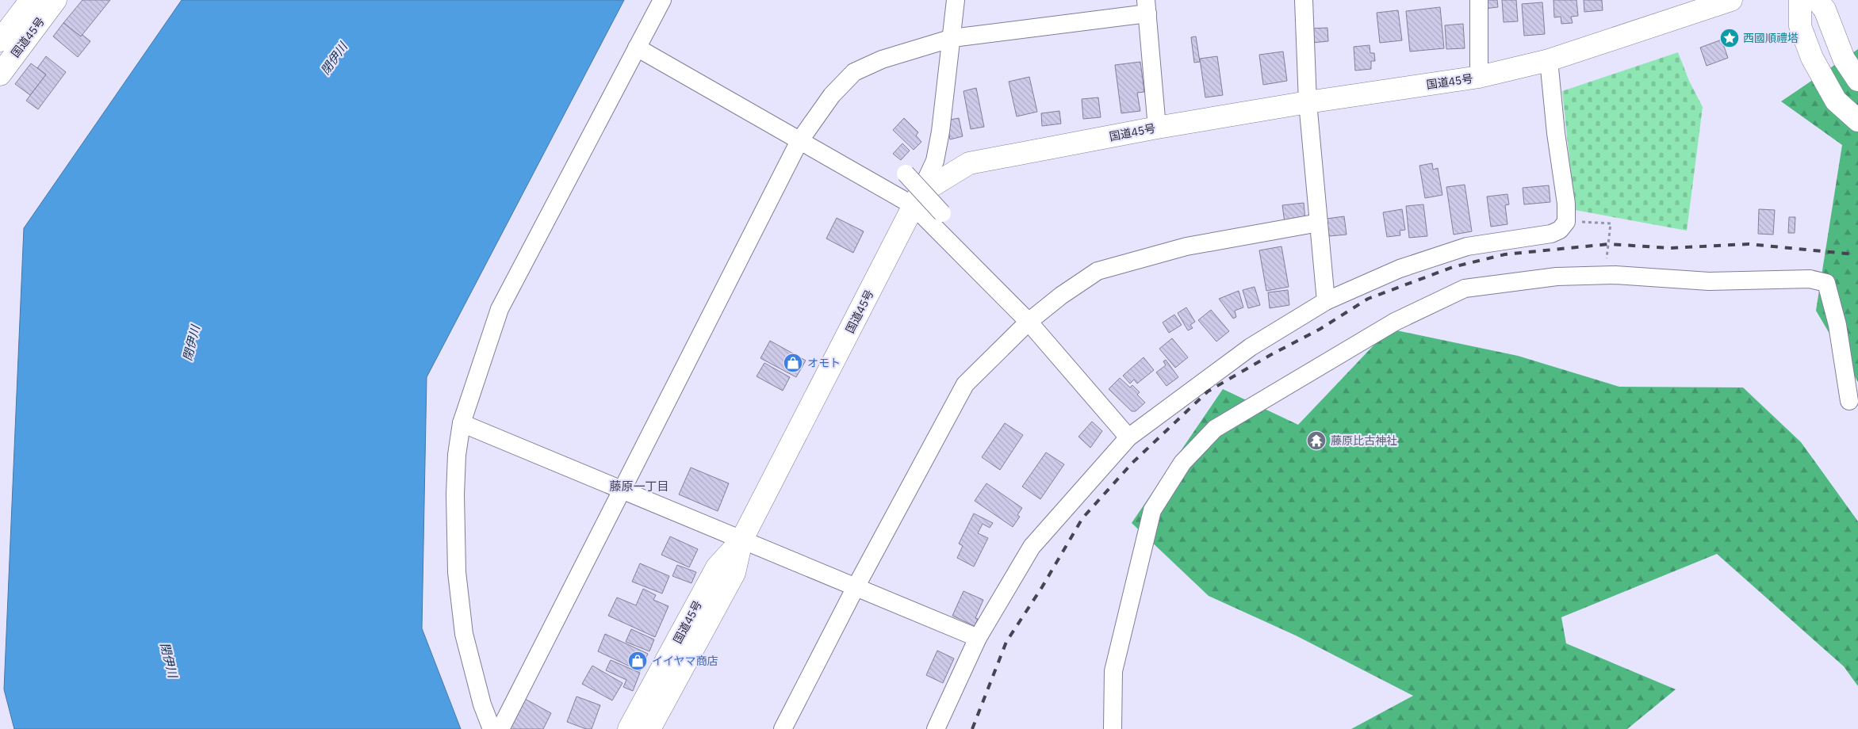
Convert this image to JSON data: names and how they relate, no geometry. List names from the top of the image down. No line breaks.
{"streets":{"highway":["国道45号"]},"districts":["藤原一丁目"],"water":["閉伊川"],"places":{"place":["西國順禮塔"],"shop":["オモト","イイヤマ商店"],"temple":["藤原比古神社"]}}
